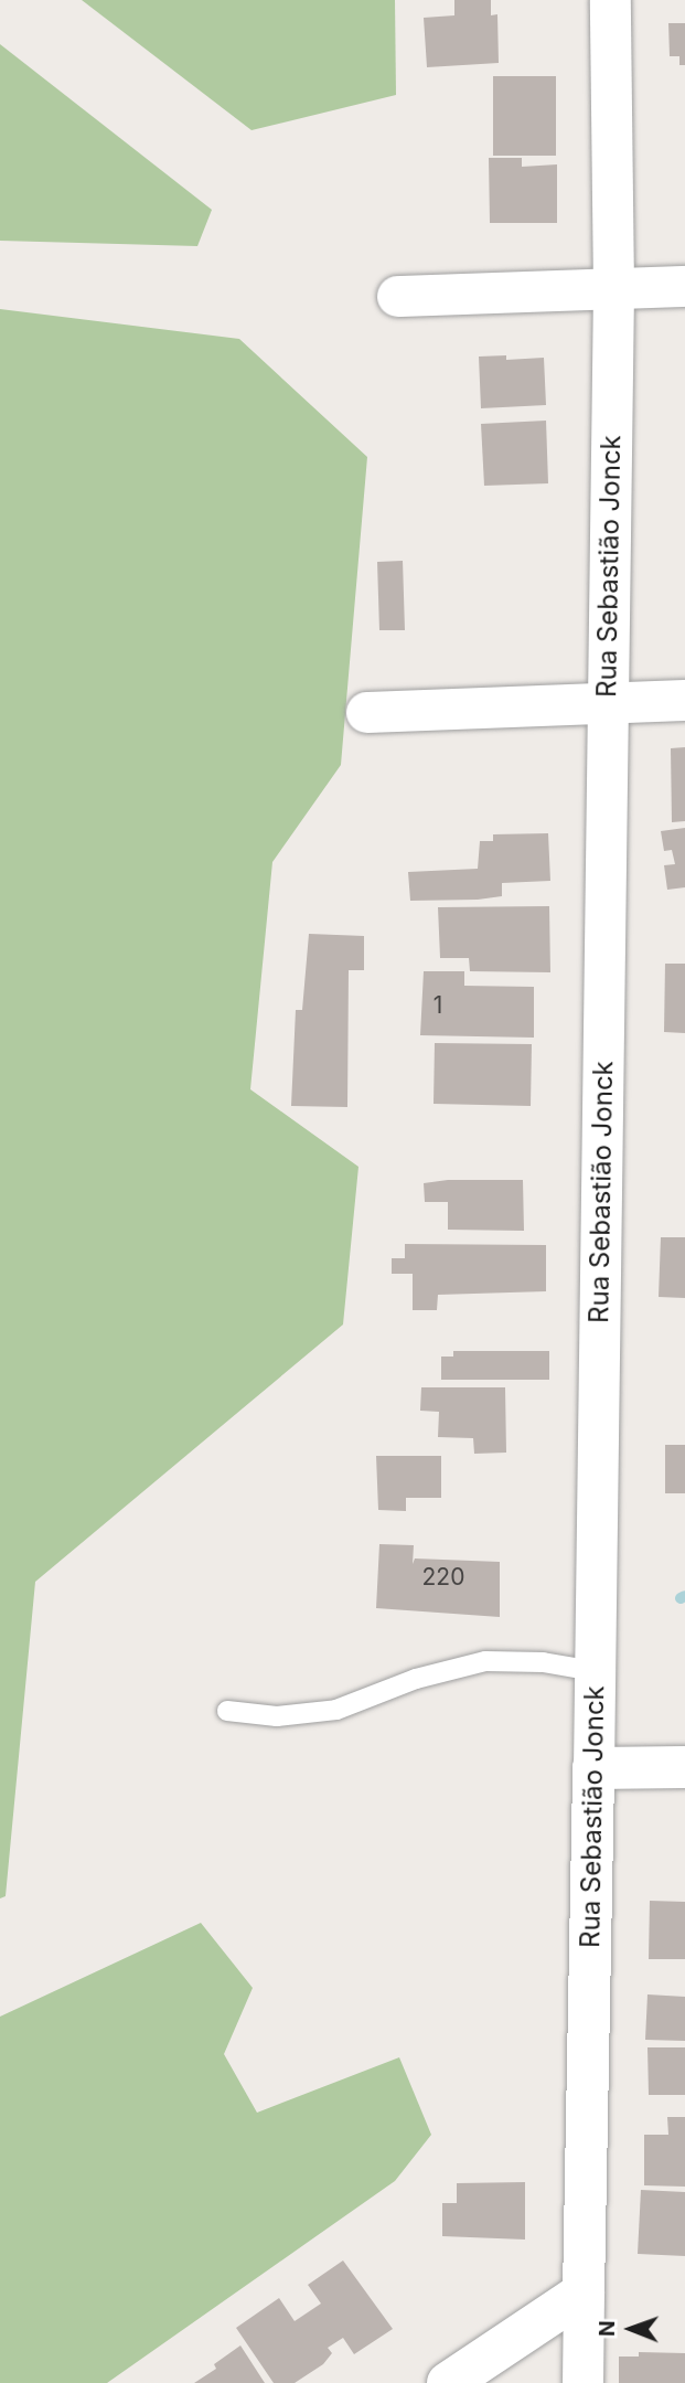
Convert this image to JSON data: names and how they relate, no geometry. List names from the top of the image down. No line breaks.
{"streets":{"street":["Rua Sebastião Jonck"]},"house_numbers":["1","220"],"north":"left"}
